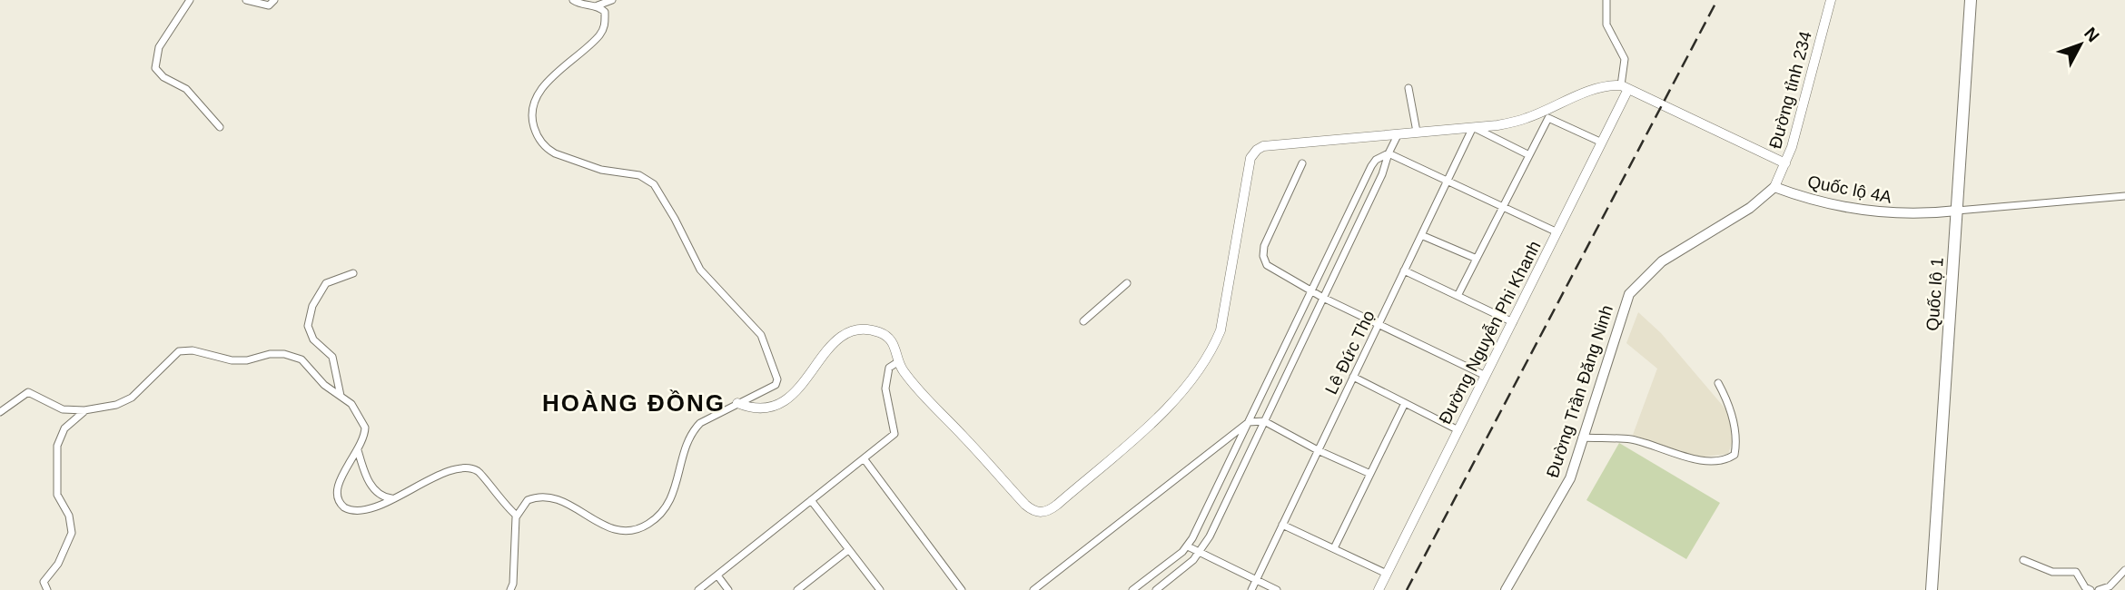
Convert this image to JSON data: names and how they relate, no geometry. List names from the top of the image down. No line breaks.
{"streets":{"highway":["Quốc lộ 1"],"main road":["Quốc lộ 4A","Đường Trần Đăng Ninh"],"street":["Đường tỉnh 234","Đường Nguyễn Phi Khanh","Lê Đức Thọ"]},"crossings":[["Đường tỉnh 234","Quốc lộ 4A"],["Đường tỉnh 234","Đường Trần Đăng Ninh"],["Quốc lộ 4A","Quốc lộ 1"],["Quốc lộ 4A","Đường Trần Đăng Ninh"]],"districts":["HOÀNG ĐỒNG"],"north":"top right"}
